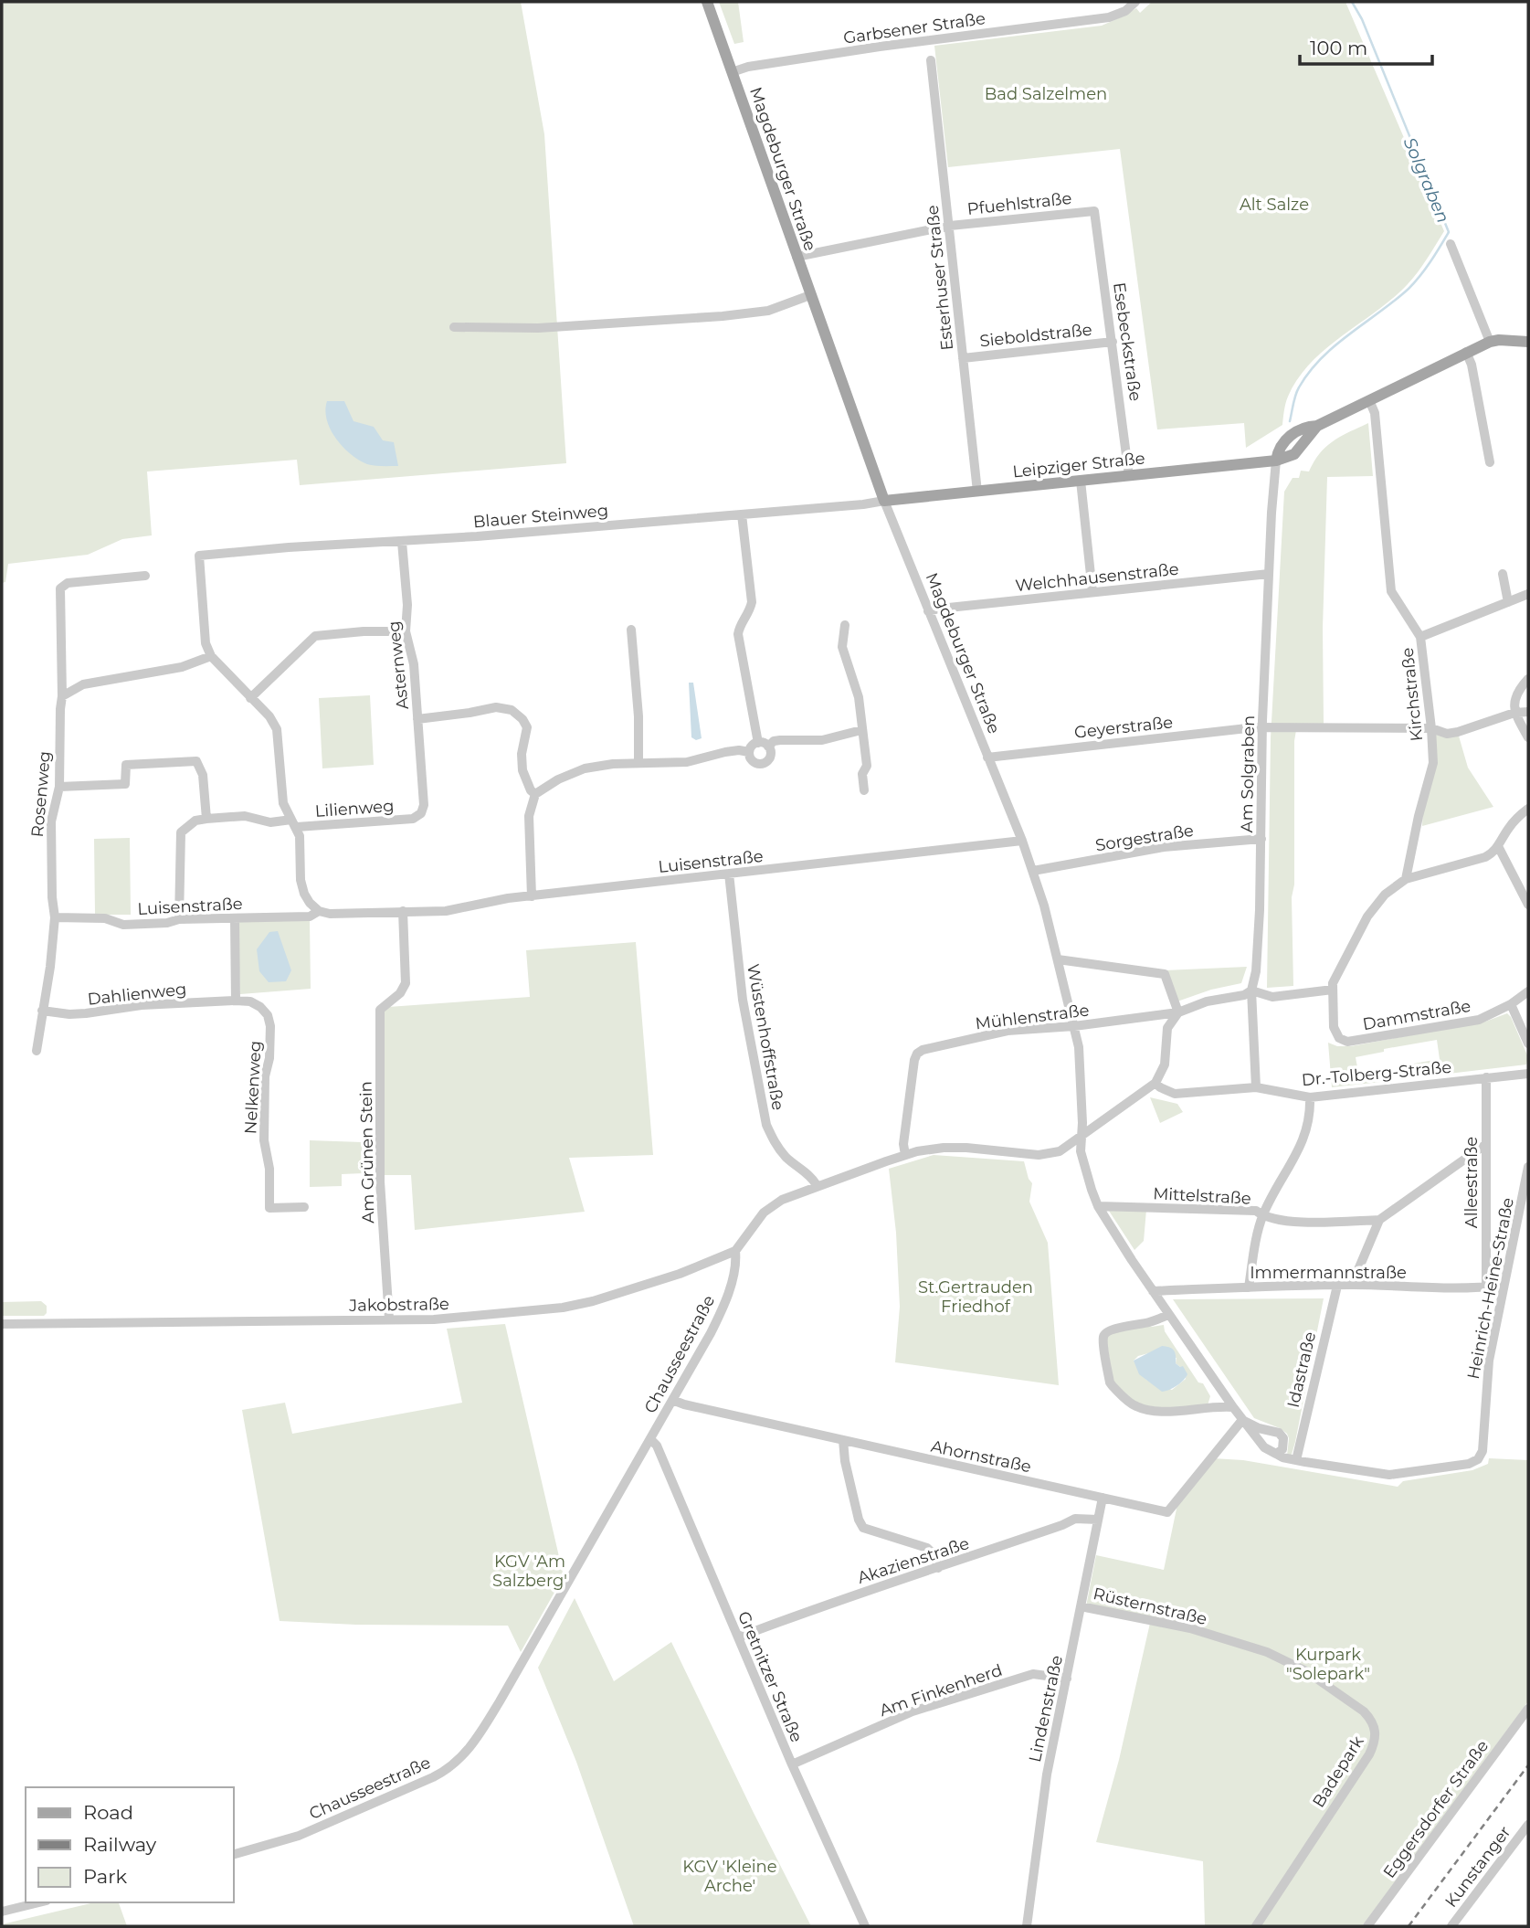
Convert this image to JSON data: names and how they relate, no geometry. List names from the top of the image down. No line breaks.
{"streets":{"main road":["Magdeburger Straße","Leipziger Straße"],"street":["Garbsener Straße","Pfuehlstraße","Esterhuser Straße","Sieboldstraße","Esebeckstraße","Blauer Steinweg","Welchhausenstraße","Asternweg","Kirchstraße","Geyerstraße","Am Solgraben","Rosenweg","Lilienweg","Sorgestraße","Luisenstraße","Dahlienweg","Dammstraße","Mühlenstraße","Wüstenhoffstraße","Dr.-Tolberg-Straße","Nelkenweg","Am Grünen Stein","Alleestraße","Mittelstraße","Immermannstraße","Heinrich-Heine-Straße","Jakobstraße","Chausseestraße","Idastraße","Ahornstraße","Akazienstraße","Rüsternstraße","Gretnitzer Straße","Am Finkenherd","Lindenstraße","Badepark","Eggersdorfer Straße","Kunstanger"]},"crossings":[["Garbsener Straße","Magdeburger Straße"],["Magdeburger Straße","Pfuehlstraße"],["Magdeburger Straße","Leipziger Straße"],["Magdeburger Straße","Blauer Steinweg"],["Magdeburger Straße","Welchhausenstraße"],["Magdeburger Straße","Geyerstraße"],["Magdeburger Straße","Sorgestraße"],["Magdeburger Straße","Luisenstraße"],["Magdeburger Straße","Mühlenstraße"],["Magdeburger Straße","Mittelstraße"],["Magdeburger Straße","Immermannstraße"],["Magdeburger Straße","Heinrich-Heine-Straße"],["Magdeburger Straße","Chausseestraße"],["Magdeburger Straße","Ahornstraße"],["Pfuehlstraße","Esterhuser Straße"],["Pfuehlstraße","Esebeckstraße"],["Esterhuser Straße","Sieboldstraße"],["Esterhuser Straße","Leipziger Straße"],["Sieboldstraße","Esebeckstraße"],["Esebeckstraße","Leipziger Straße"],["Leipziger Straße","Blauer Steinweg"],["Leipziger Straße","Kirchstraße"],["Leipziger Straße","Am Solgraben"],["Blauer Steinweg","Asternweg"],["Welchhausenstraße","Am Solgraben"],["Asternweg","Lilienweg"],["Kirchstraße","Geyerstraße"],["Geyerstraße","Am Solgraben"],["Am Solgraben","Sorgestraße"],["Am Solgraben","Dr.-Tolberg-Straße"],["Rosenweg","Luisenstraße"],["Rosenweg","Dahlienweg"],["Luisenstraße","Wüstenhoffstraße"],["Luisenstraße","Am Grünen Stein"],["Dahlienweg","Nelkenweg"],["Mühlenstraße","Chausseestraße"],["Wüstenhoffstraße","Chausseestraße"],["Dr.-Tolberg-Straße","Alleestraße"],["Dr.-Tolberg-Straße","Chausseestraße"],["Am Grünen Stein","Jakobstraße"],["Alleestraße","Immermannstraße"],["Immermannstraße","Heinrich-Heine-Straße"],["Immermannstraße","Idastraße"],["Heinrich-Heine-Straße","Idastraße"],["Jakobstraße","Chausseestraße"],["Chausseestraße","Ahornstraße"],["Chausseestraße","Gretnitzer Straße"],["Ahornstraße","Lindenstraße"],["Akazienstraße","Gretnitzer Straße"],["Akazienstraße","Lindenstraße"],["Rüsternstraße","Lindenstraße"],["Rüsternstraße","Badepark"],["Gretnitzer Straße","Am Finkenherd"],["Am Finkenherd","Lindenstraße"]],"water":["Solgraben"],"parks":["Bad Salzelmen","Alt Salze","St.Gertrauden Friedhof","KGV 'Am Salzberg'","Kurpark \"Solepark\"","KGV 'Kleine Arche'"],"legend":["Road","Railway","Park"],"scale_bar":"100 m"}
